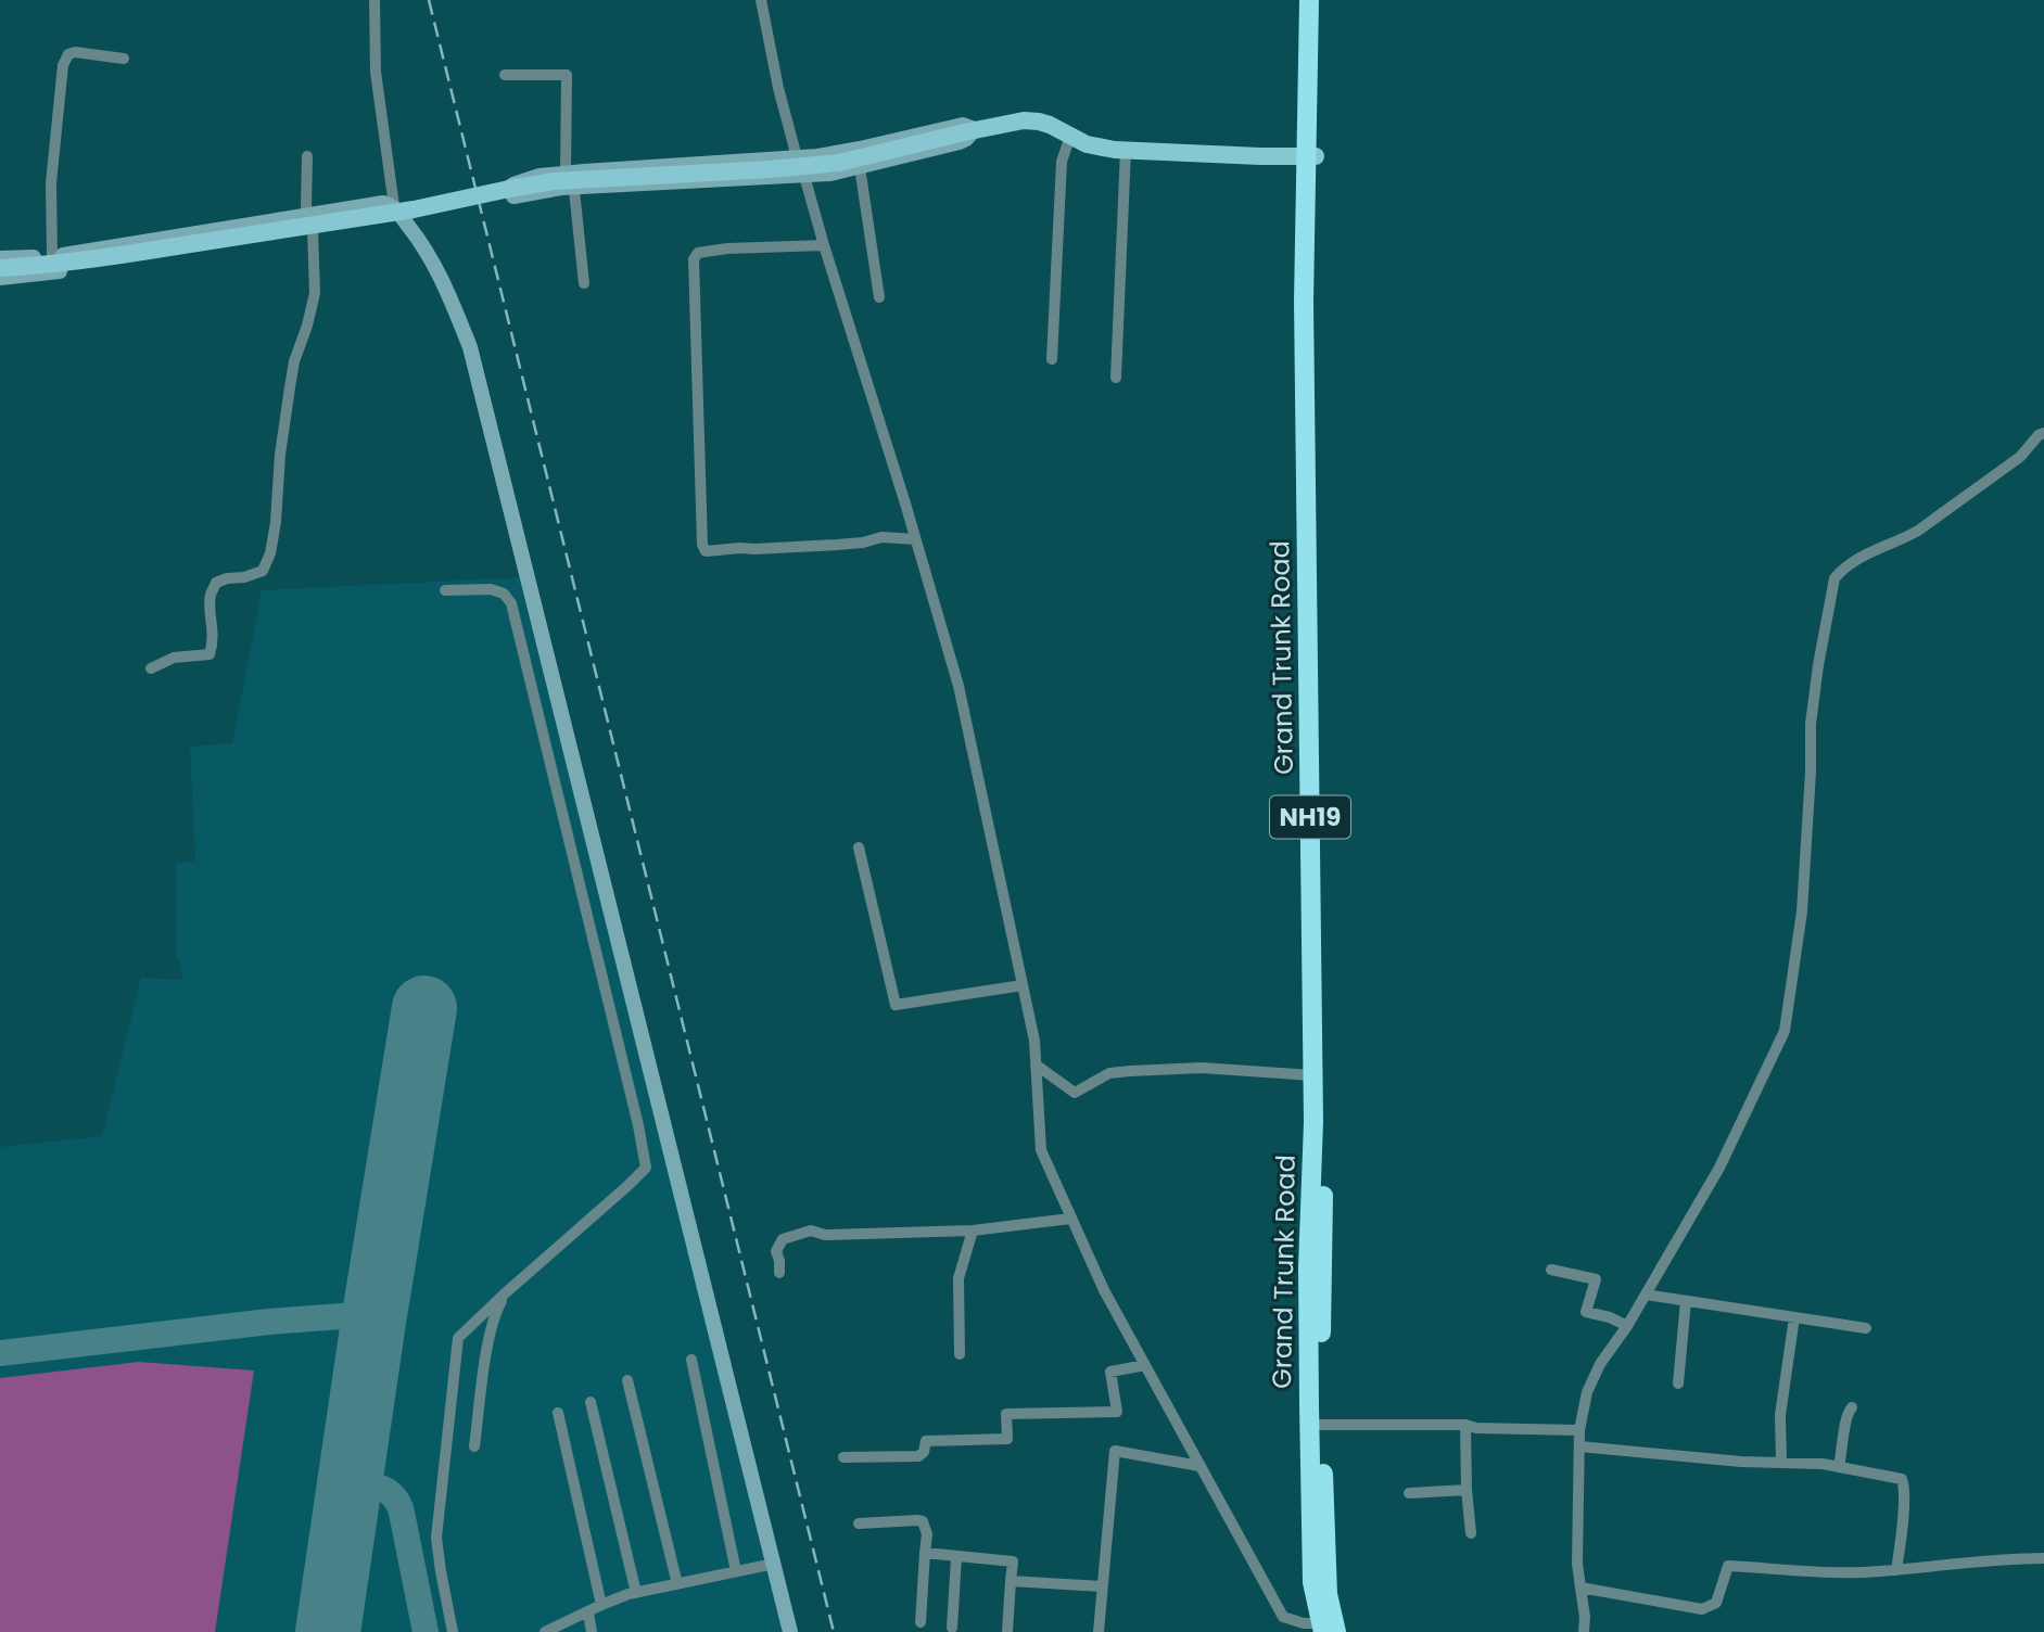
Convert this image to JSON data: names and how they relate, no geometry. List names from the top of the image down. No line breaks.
{"streets":{"highway":["Grand Trunk Road","NH19"]}}
